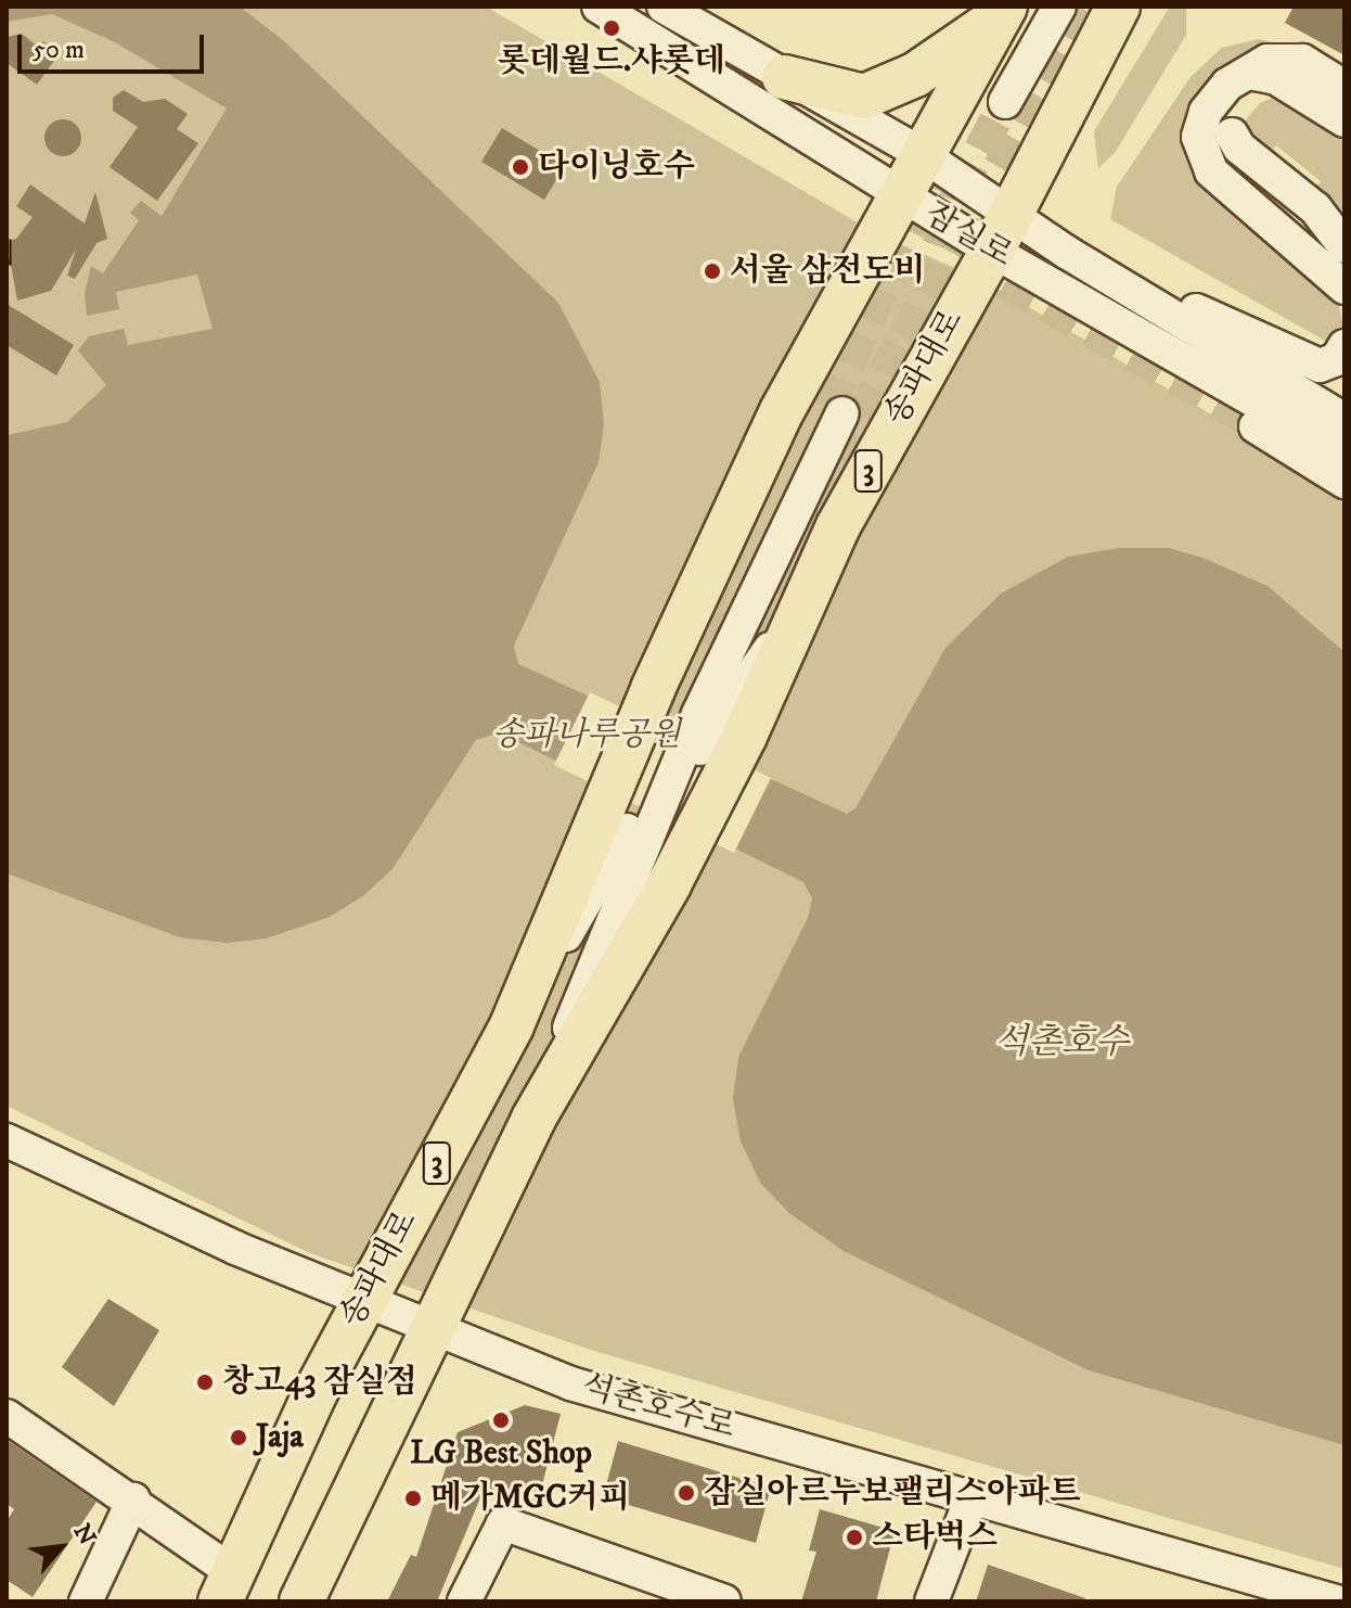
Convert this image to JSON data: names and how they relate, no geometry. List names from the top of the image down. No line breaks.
{"streets":{"main road":["송파대로","3"],"street":["잠실로","석촌호수로"]},"crossings":[["잠실로","송파대로"],["잠실로","3"],["송파대로","3"],["송파대로","석촌호수로"],["3","석촌호수로"]],"water":["석촌호수"],"parks":["송파나루공원"],"places":["롯데월드.샤롯데","다이닝호수","서울 삼전도비","창고43 잠실점","LG Best Shop","Jaja","잠실아르누보팰리스아파트","메가MGC커피","스타벅스"],"scale_bar":"50 m","north":"top right"}
